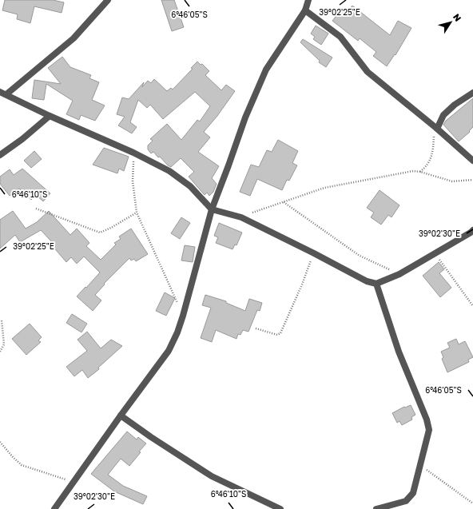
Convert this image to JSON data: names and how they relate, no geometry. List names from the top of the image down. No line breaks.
{"north":"top right","coordinates":["39°02'25\"E","6°46'05\"S","6°46'10\"S","39°02'30\"E"]}
